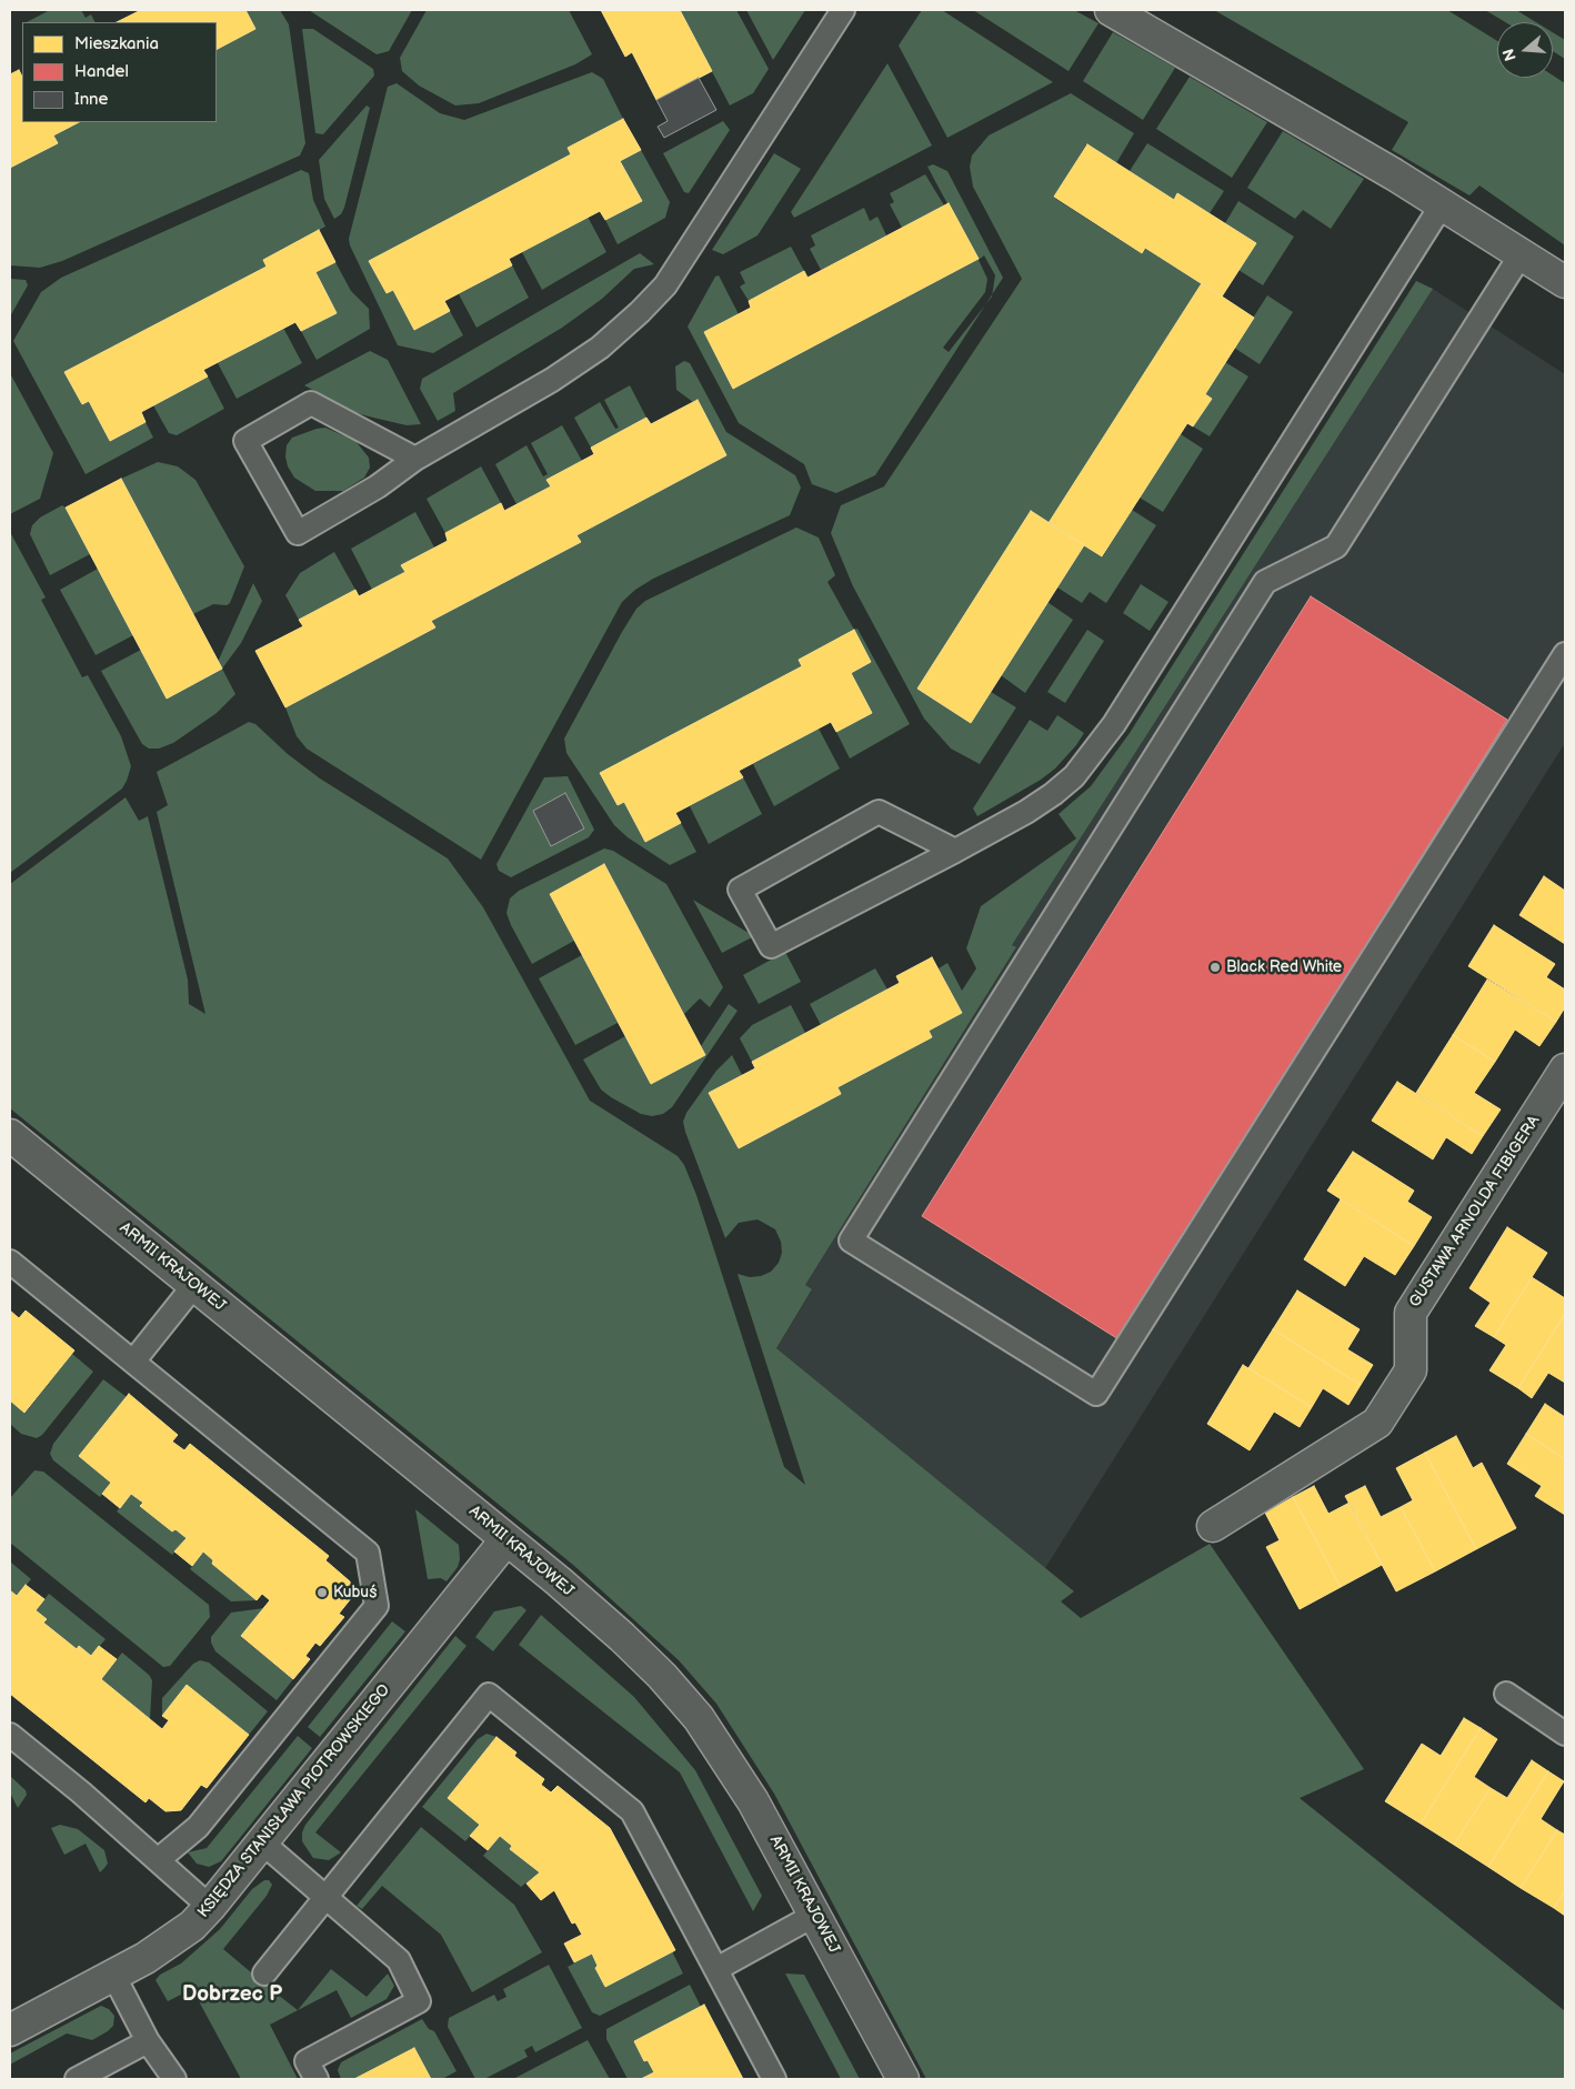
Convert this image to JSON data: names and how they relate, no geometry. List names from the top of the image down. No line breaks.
{"streets":{"street":["GUSTAWA ARNOLDA FIBIGERA","ARMII KRAJOWEJ","KSIĘDZA STANISŁAWA PIOTROWSKIEGO"]},"crossings":[["ARMII KRAJOWEJ","KSIĘDZA STANISŁAWA PIOTROWSKIEGO"]],"districts":["Dobrzec P"],"places":["Black Red White","Kubuś"],"legend":["Mieszkania","Handel","Inne"],"north":"left"}
